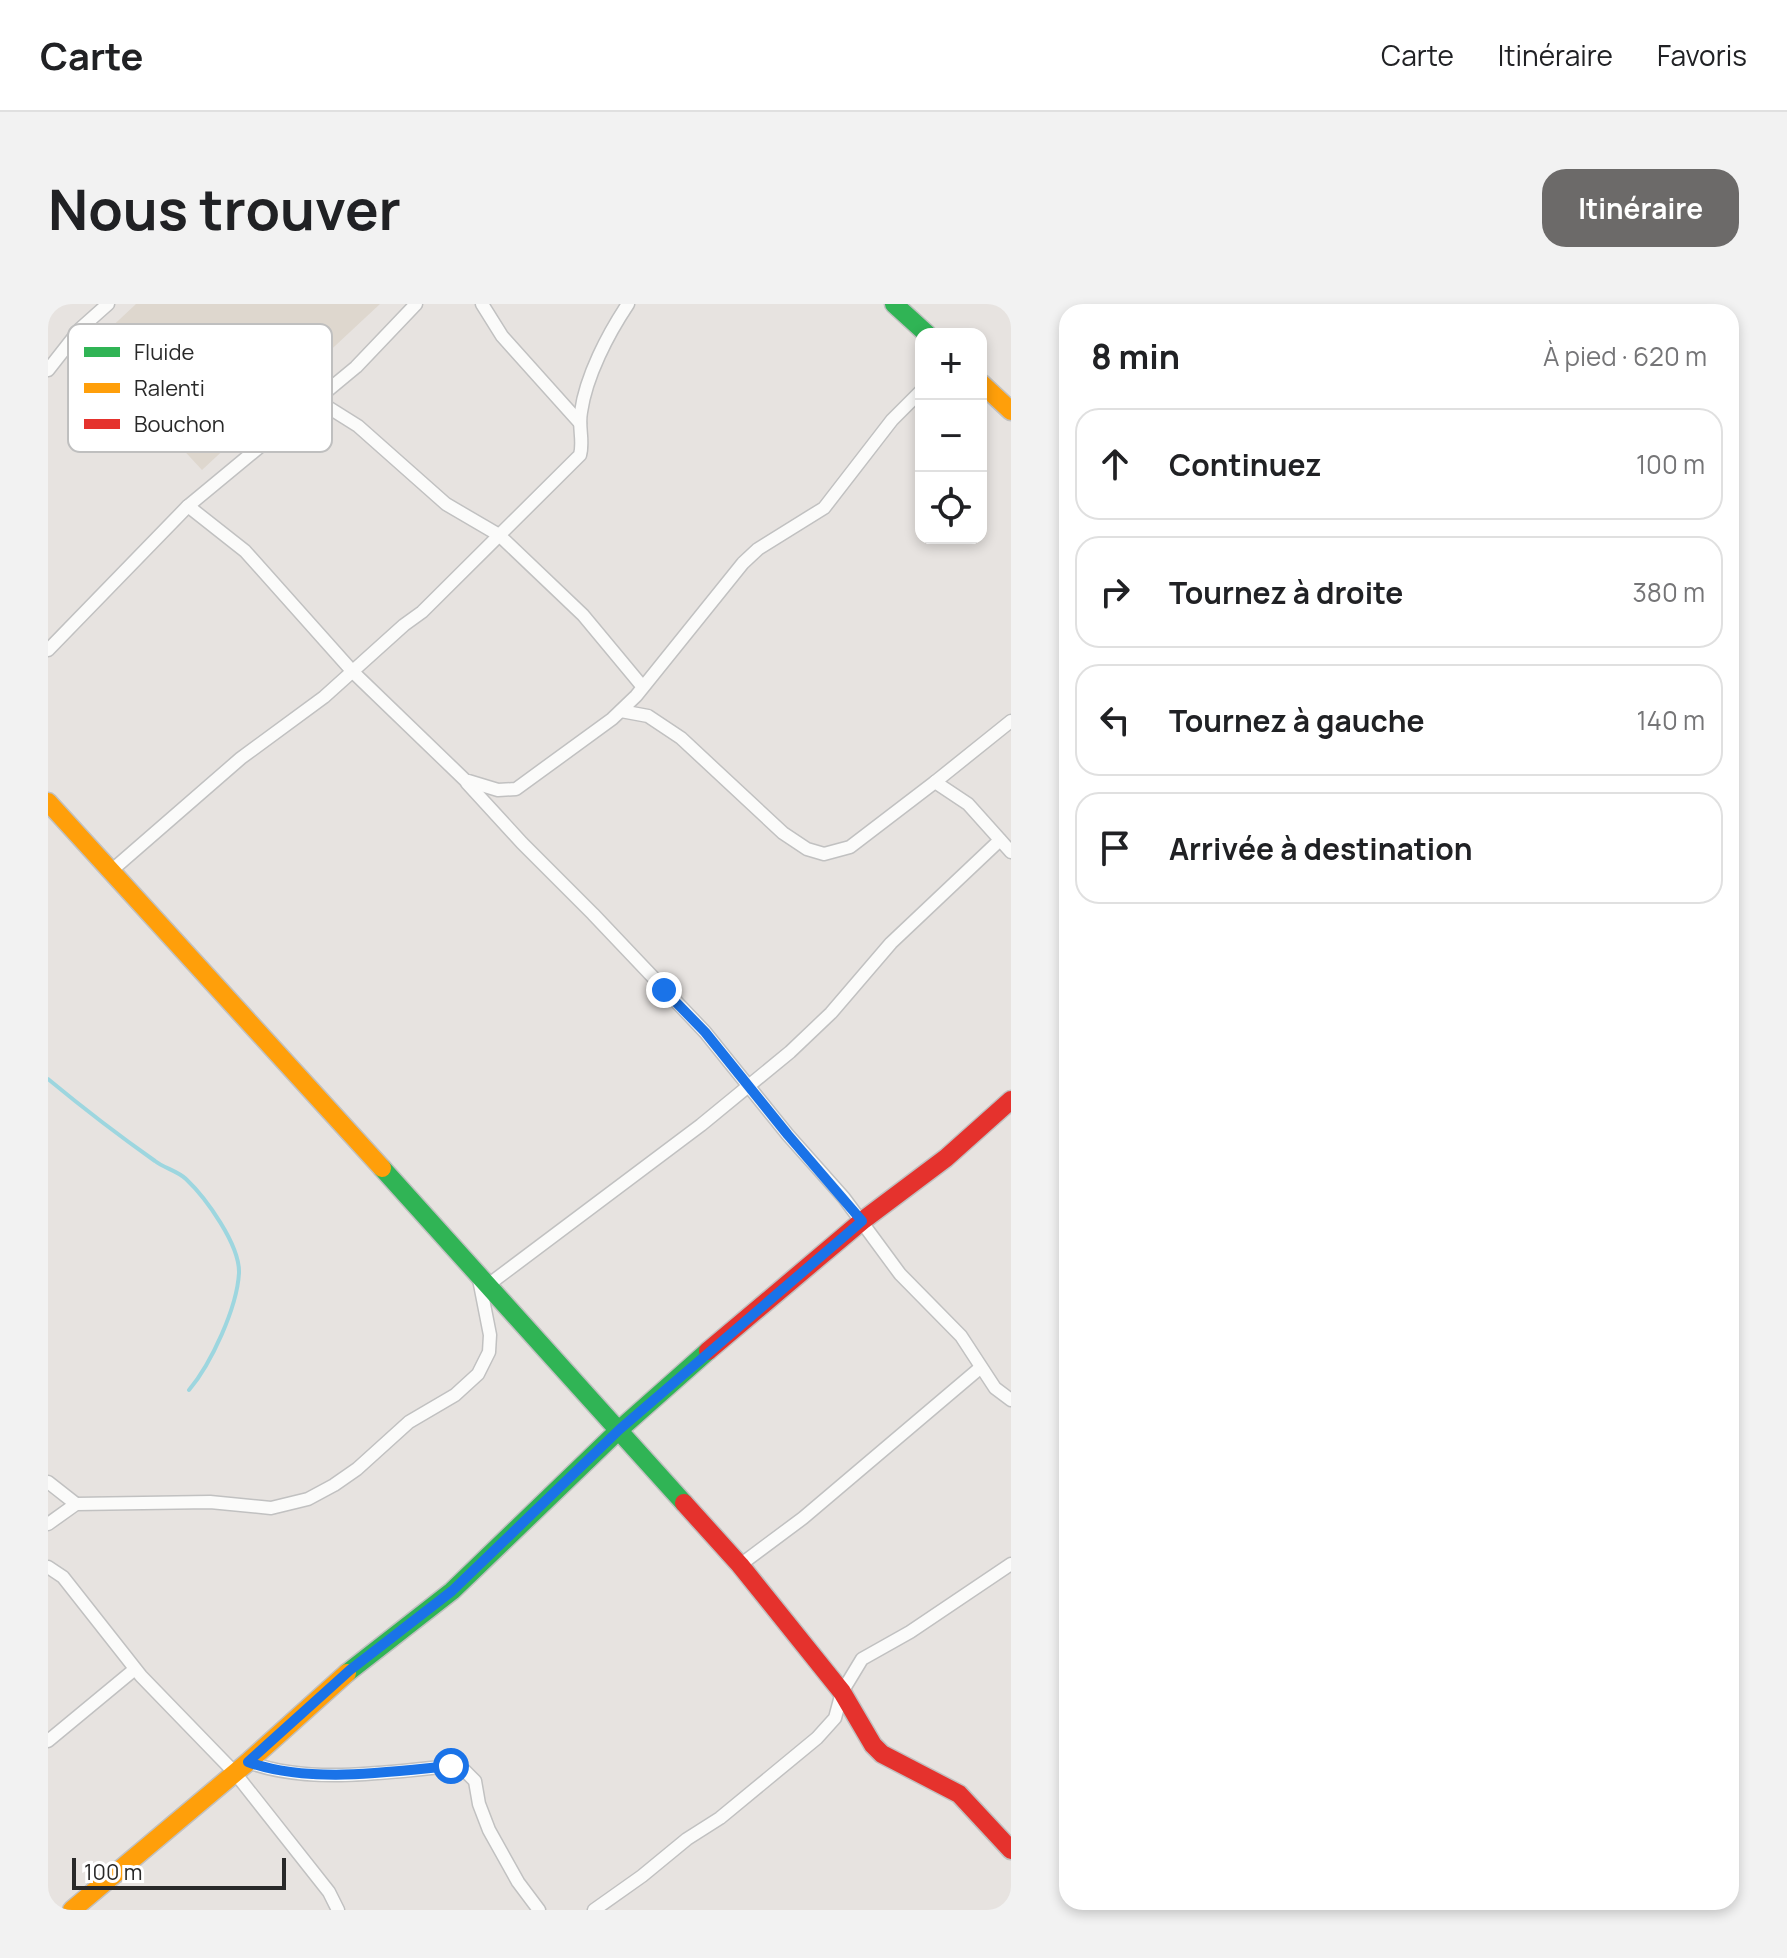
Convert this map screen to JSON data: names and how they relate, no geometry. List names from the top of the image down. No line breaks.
{"legend":["Fluide","Ralenti","Bouchon"],"scale_bar":"100 m","page":{"header":"Carte","nav":["Carte","Itinéraire","Favoris"],"buttons":"Itinéraire","title":"Nous trouver","heading":["8 min","À pied · 620 m"],"map_buttons":["+","−"],"list":[["Continuez","100 m"],["Tournez à droite","380 m"],["Tournez à gauche","140 m"],"Arrivée à destination"],"scale":"100 m"}}
